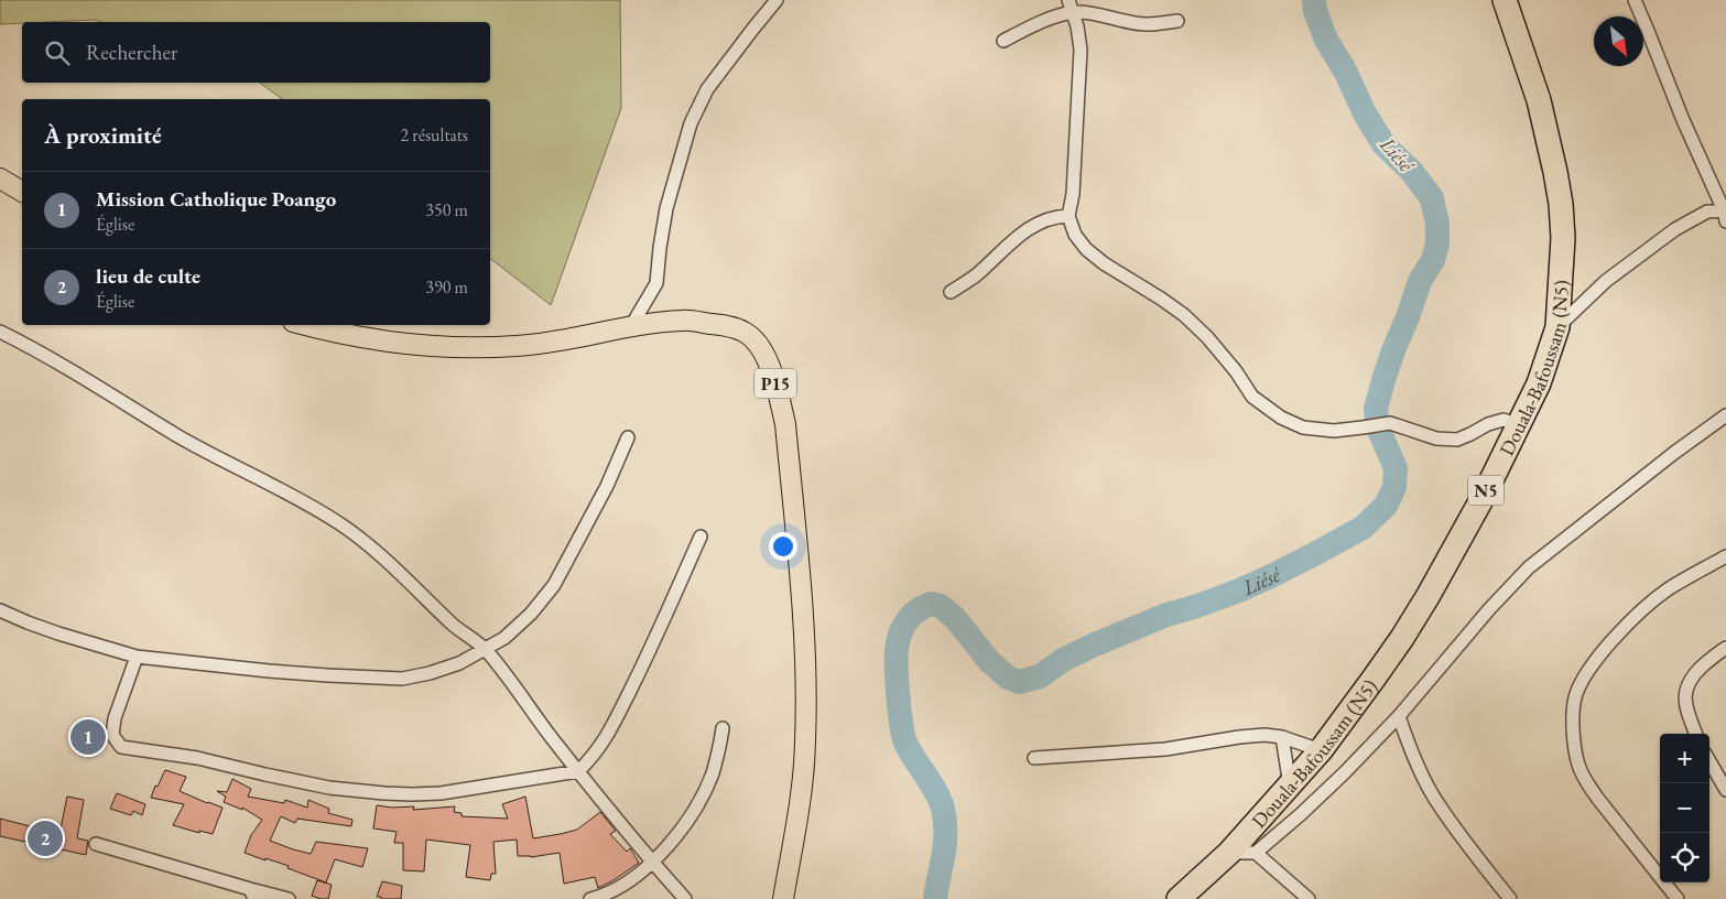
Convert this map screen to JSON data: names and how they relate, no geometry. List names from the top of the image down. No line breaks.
{"streets":{"highway":["Douala-Bafoussam (N5)","N5"],"main road":["P15"]},"water":["Liésé"],"north":"bottom right","page":{"search":"Rechercher","heading":["À proximité","2 résultats"],"list":[{"mark":"1","name":"Mission Catholique Poango","note":"Église","value":"350 m"},{"mark":"2","name":"lieu de culte","note":"Église","value":"390 m"}],"pins":["1","2"],"map_buttons":["+","−"]}}
